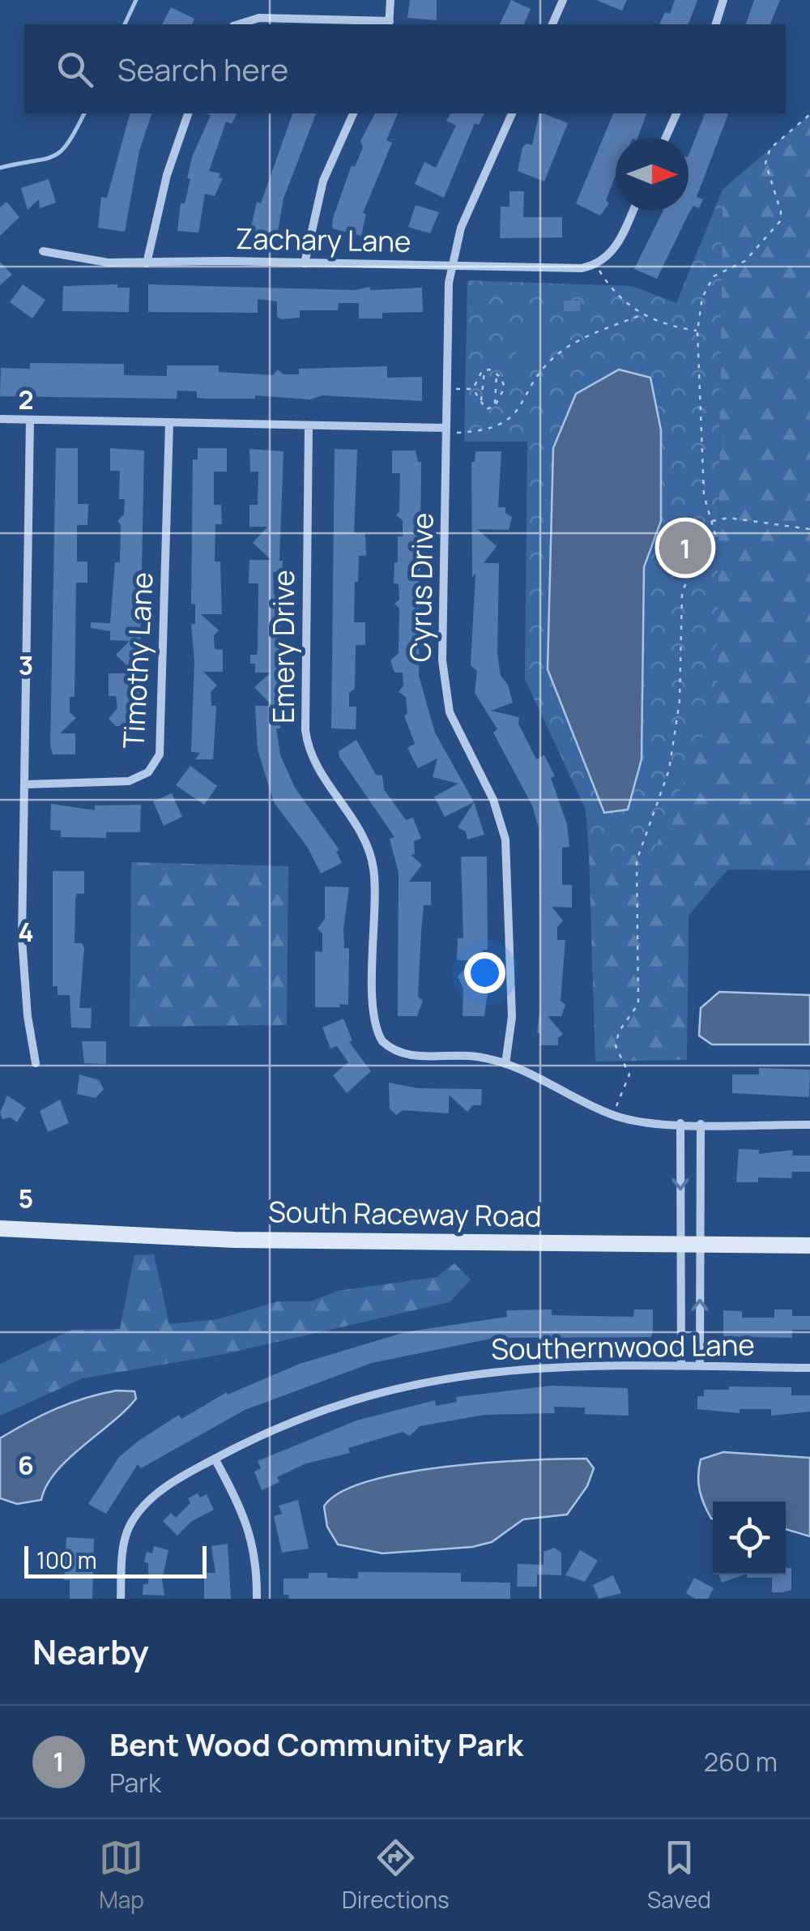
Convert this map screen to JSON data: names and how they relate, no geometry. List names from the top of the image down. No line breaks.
{"streets":{"main road":["South Raceway Road"],"street":["Zachary Lane","Cyrus Drive","Emery Drive","Timothy Lane","Southernwood Lane"]},"crossings":[["Zachary Lane","Cyrus Drive"],["Cyrus Drive","Emery Drive"]],"scale_bar":"100 m","north":"right","page":{"search":"Search here","pins":"1","scale":"100 m","heading":"Nearby","list":[{"mark":"1","name":"Bent Wood Community Park","note":"Park","value":"260 m"}],"nav":["Map","Directions","Saved"]},"grid":{"rows":["2","3","4","5","6"]}}
